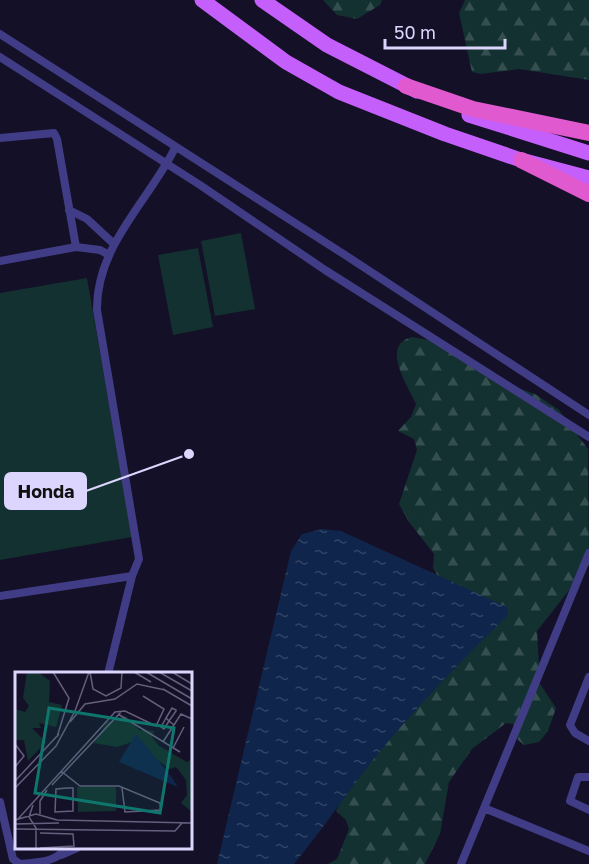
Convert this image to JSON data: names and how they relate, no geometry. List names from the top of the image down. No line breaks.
{"places":["Honda"],"scale_bar":"50 m"}
